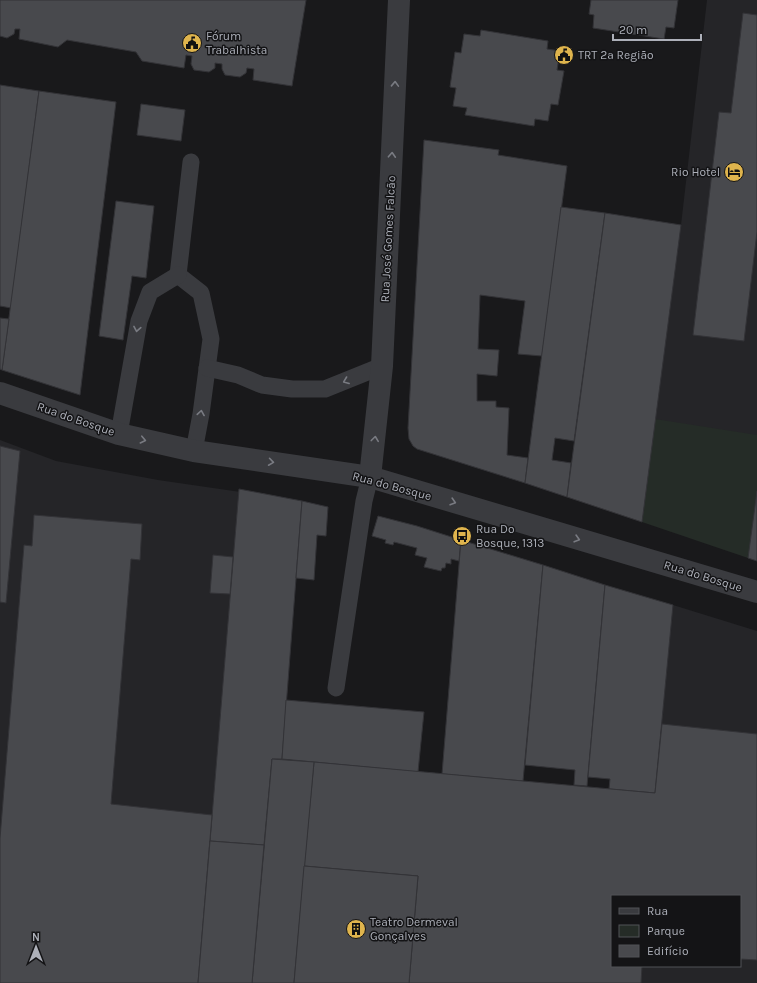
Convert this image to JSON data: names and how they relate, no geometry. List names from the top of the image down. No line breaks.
{"streets":{"street":["Rua José Gomes Falcão","Rua do Bosque"]},"crossings":[["Rua José Gomes Falcão","Rua do Bosque"]],"one_way":["Rua José Gomes Falcão","Rua do Bosque"],"places":{"public building":["Fórum Trabalhista","TRT 2ª Região"],"hotel":["Rio Hotel"],"bus stop":["Rua Do Bosque, 1313"],"building":["Teatro Dermeval Gonçalves"]},"legend":["Rua","Parque","Edifício"],"scale_bar":"20 m","north":"top"}
